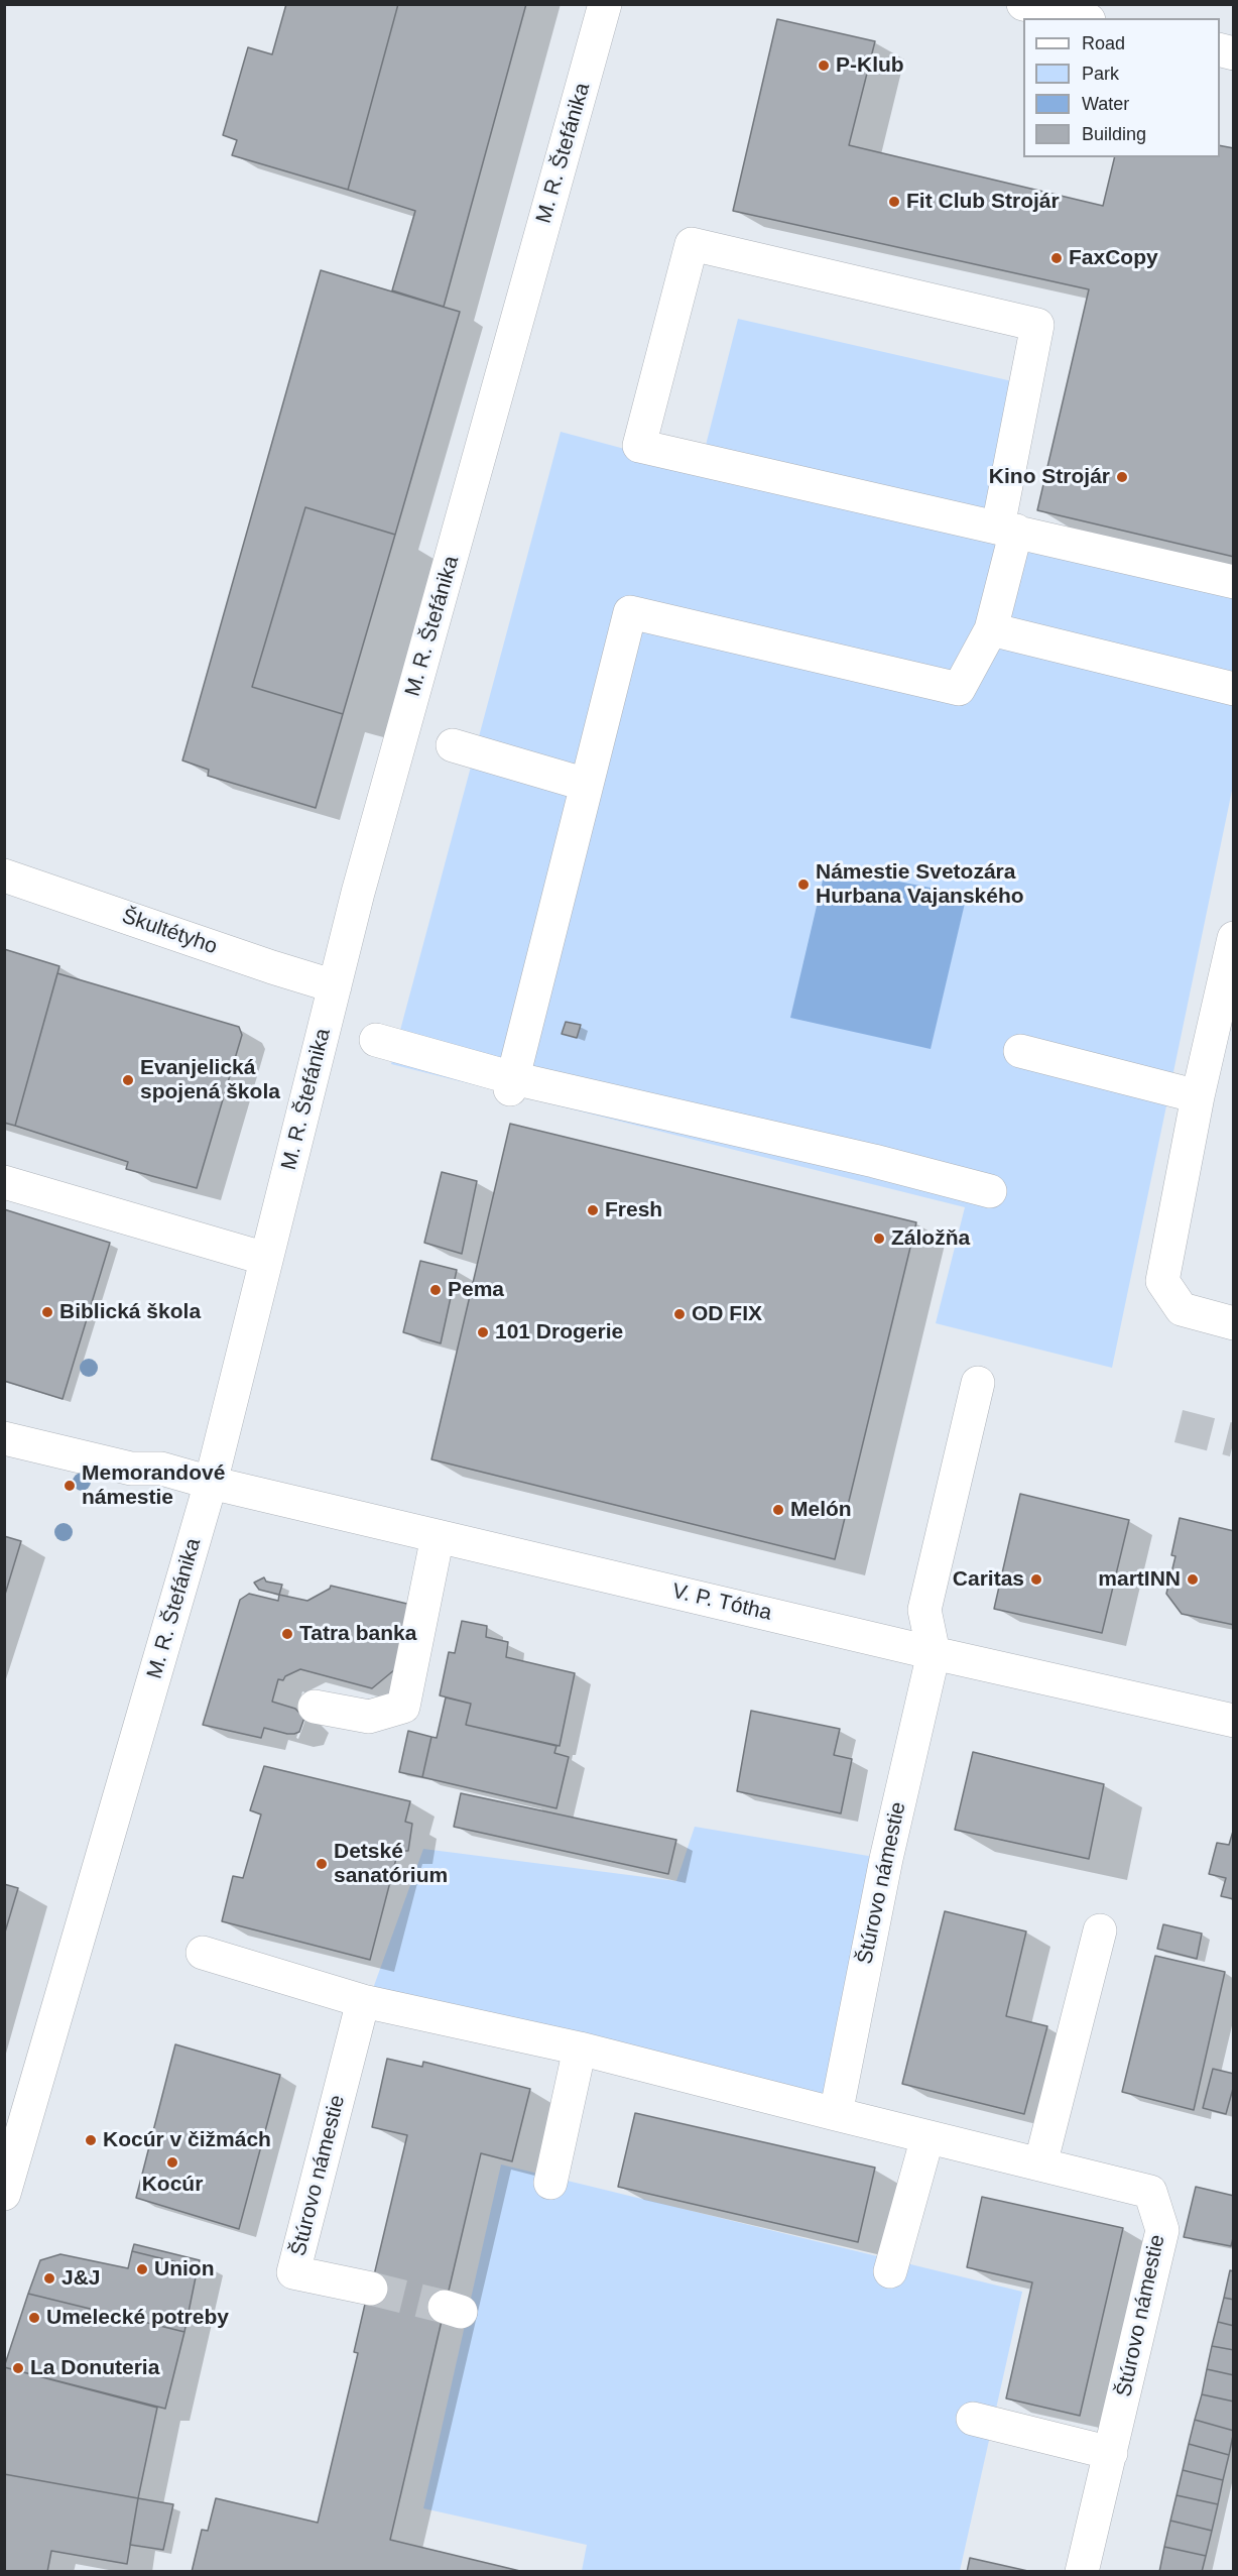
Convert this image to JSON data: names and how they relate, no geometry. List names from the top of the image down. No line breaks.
{"streets":{"street":["M. R. Štefánika","Škultétyho","V. P. Tótha","Štúrovo námestie"]},"crossings":[["M. R. Štefánika","Škultétyho"],["M. R. Štefánika","V. P. Tótha"],["V. P. Tótha","Štúrovo námestie"]],"places":["P-Klub","Fit Club Strojár","FaxCopy","Kino Strojár","Námestie Svetozára Hurbana Vajanského","Evanjelická spojená škola","Fresh","Záložňa","Pema","Biblická škola","OD FIX","101 Drogerie","Memorandové námestie","Melón","Caritas","martINN","Tatra banka","Detské sanatórium","Kocúr v čižmách","Kocúr","Union","J&J","Umelecké potreby","La Donuteria"],"legend":["Road","Park","Water","Building"]}
